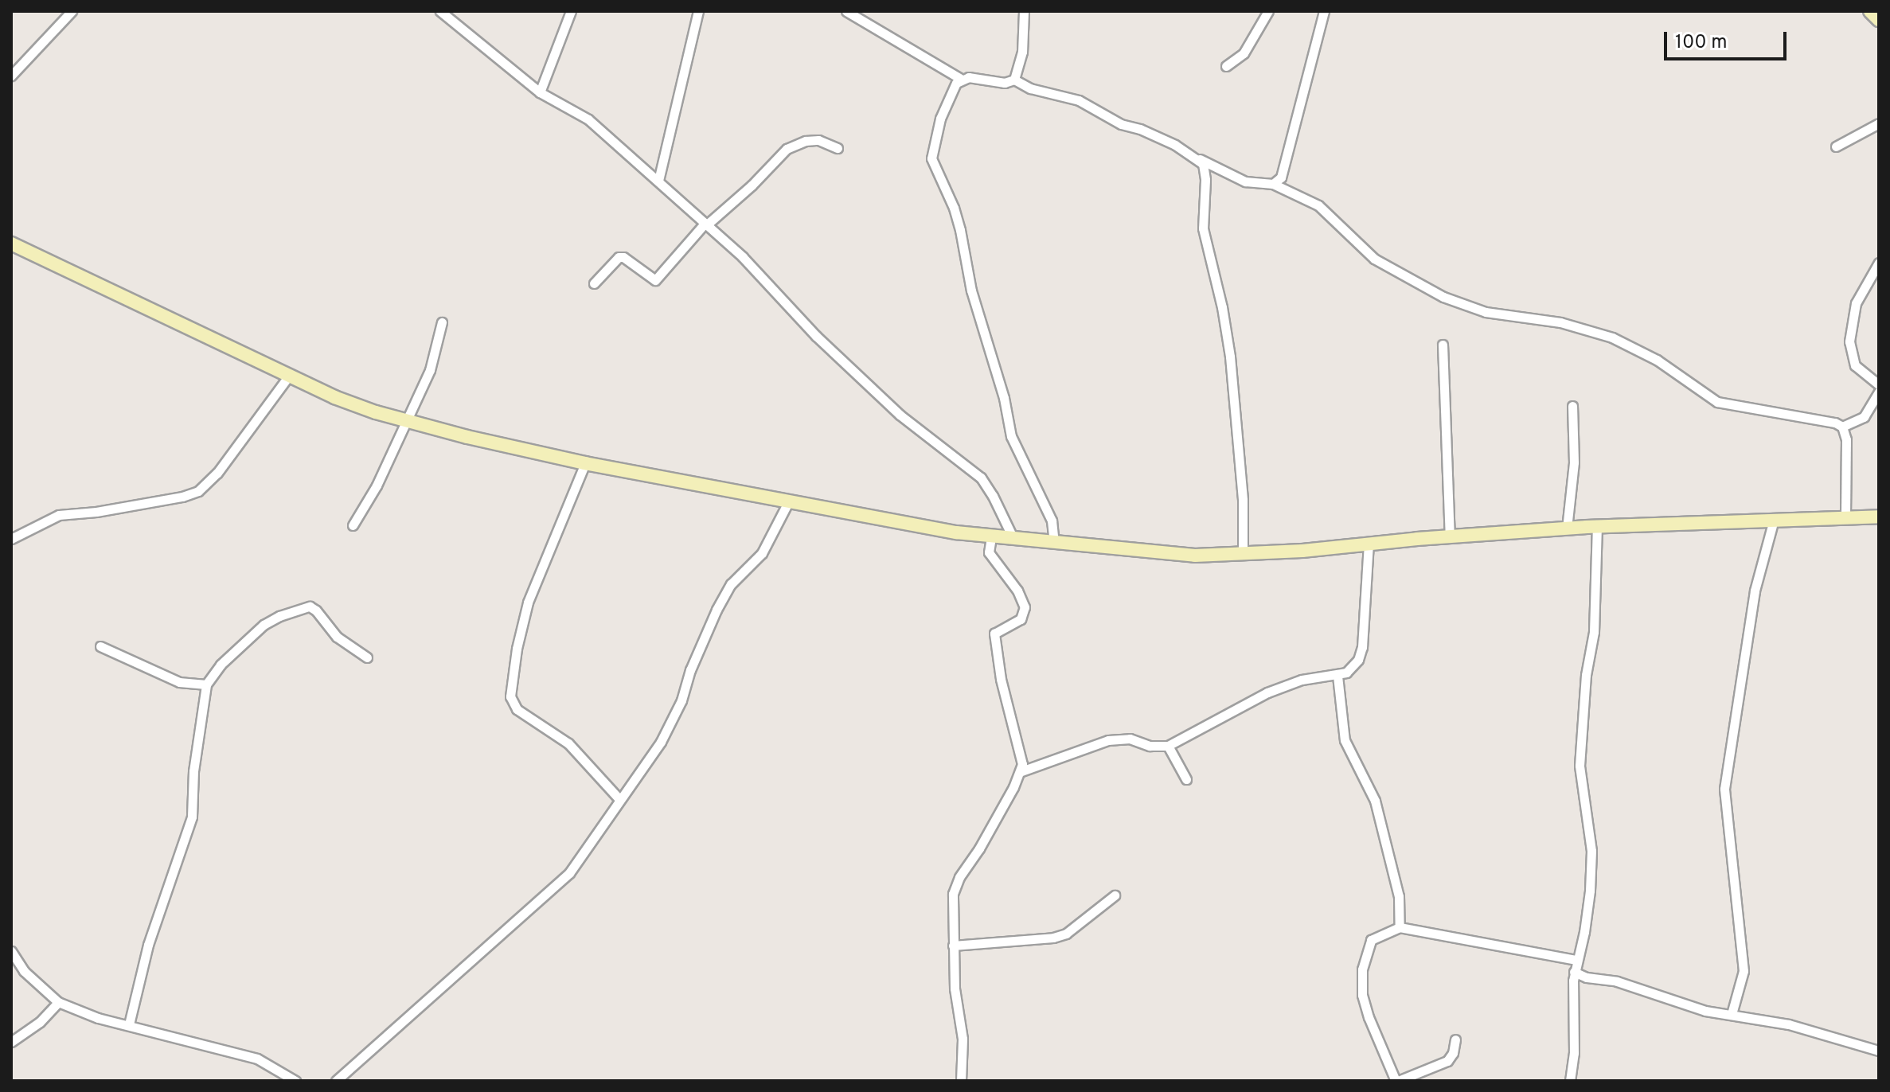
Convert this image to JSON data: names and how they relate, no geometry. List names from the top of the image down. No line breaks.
{"scale_bar":"100 m"}
